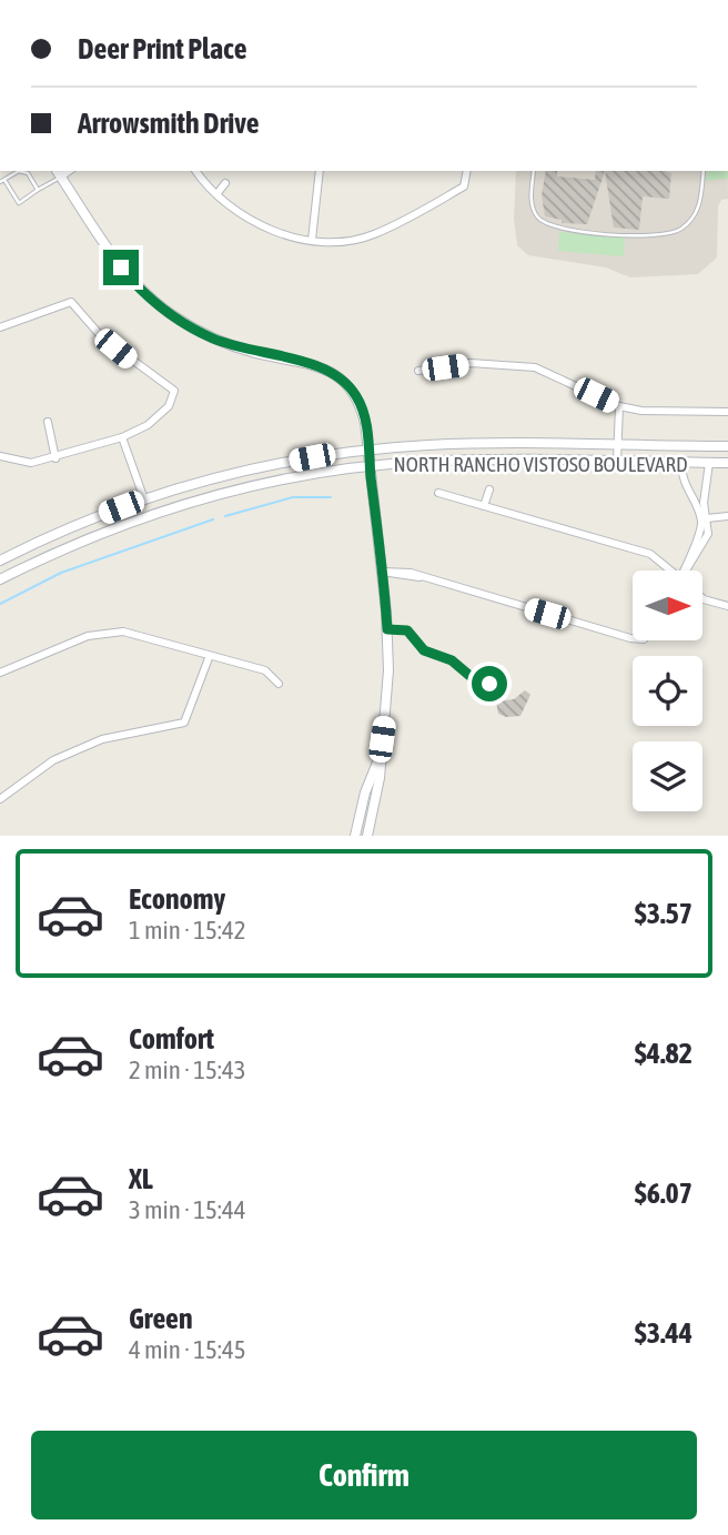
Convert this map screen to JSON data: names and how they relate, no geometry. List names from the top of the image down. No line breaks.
{"streets":{"main road":["NORTH RANCHO VISTOSO BOULEVARD"]},"north":"right","page":{"banner":["Deer Print Place","Arrowsmith Drive"],"list":[{"name":"Economy","note":"1 min · 15:42","value":"$3.57"},{"name":"Comfort","note":"2 min · 15:43","value":"$4.82"},{"name":"XL","note":"3 min · 15:44","value":"$6.07"},{"name":"Green","note":"4 min · 15:45","value":"$3.44"}],"buttons":"Confirm"}}
